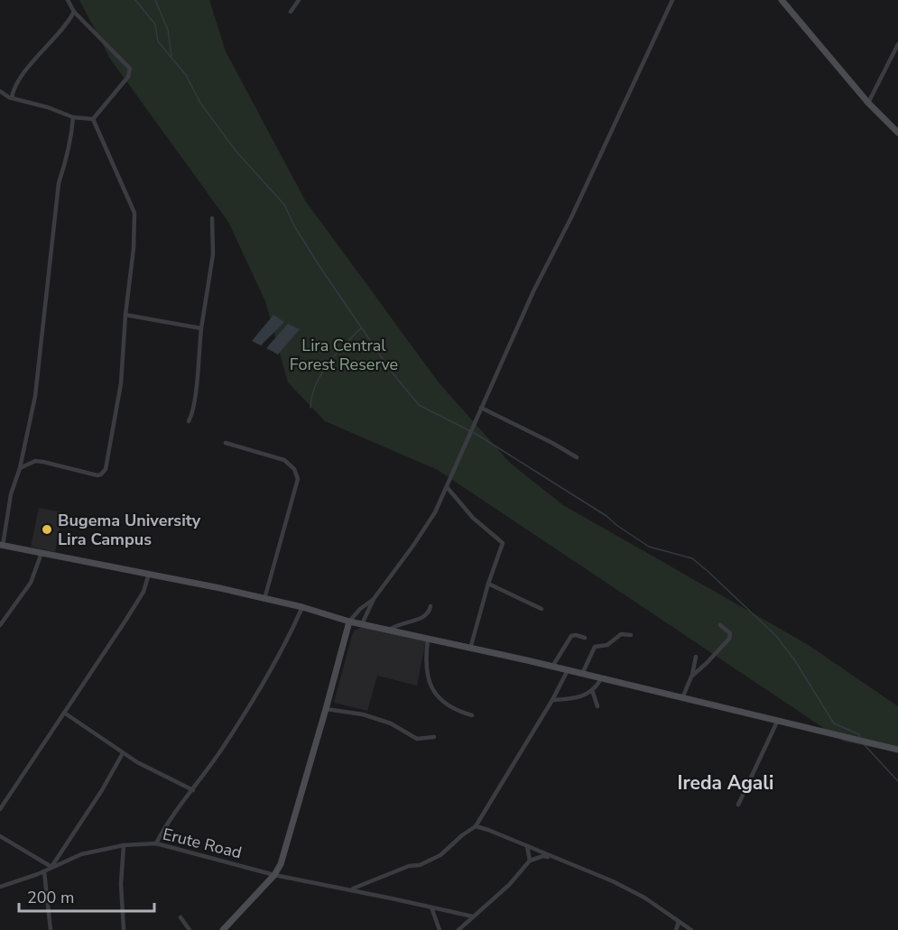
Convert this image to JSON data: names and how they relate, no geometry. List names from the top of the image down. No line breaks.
{"streets":{"street":["Erute Road"]},"districts":["Ireda Agali"],"parks":["Lira Central Forest Reserve"],"places":["Bugema University Lira Campus"],"scale_bar":"200 m"}
